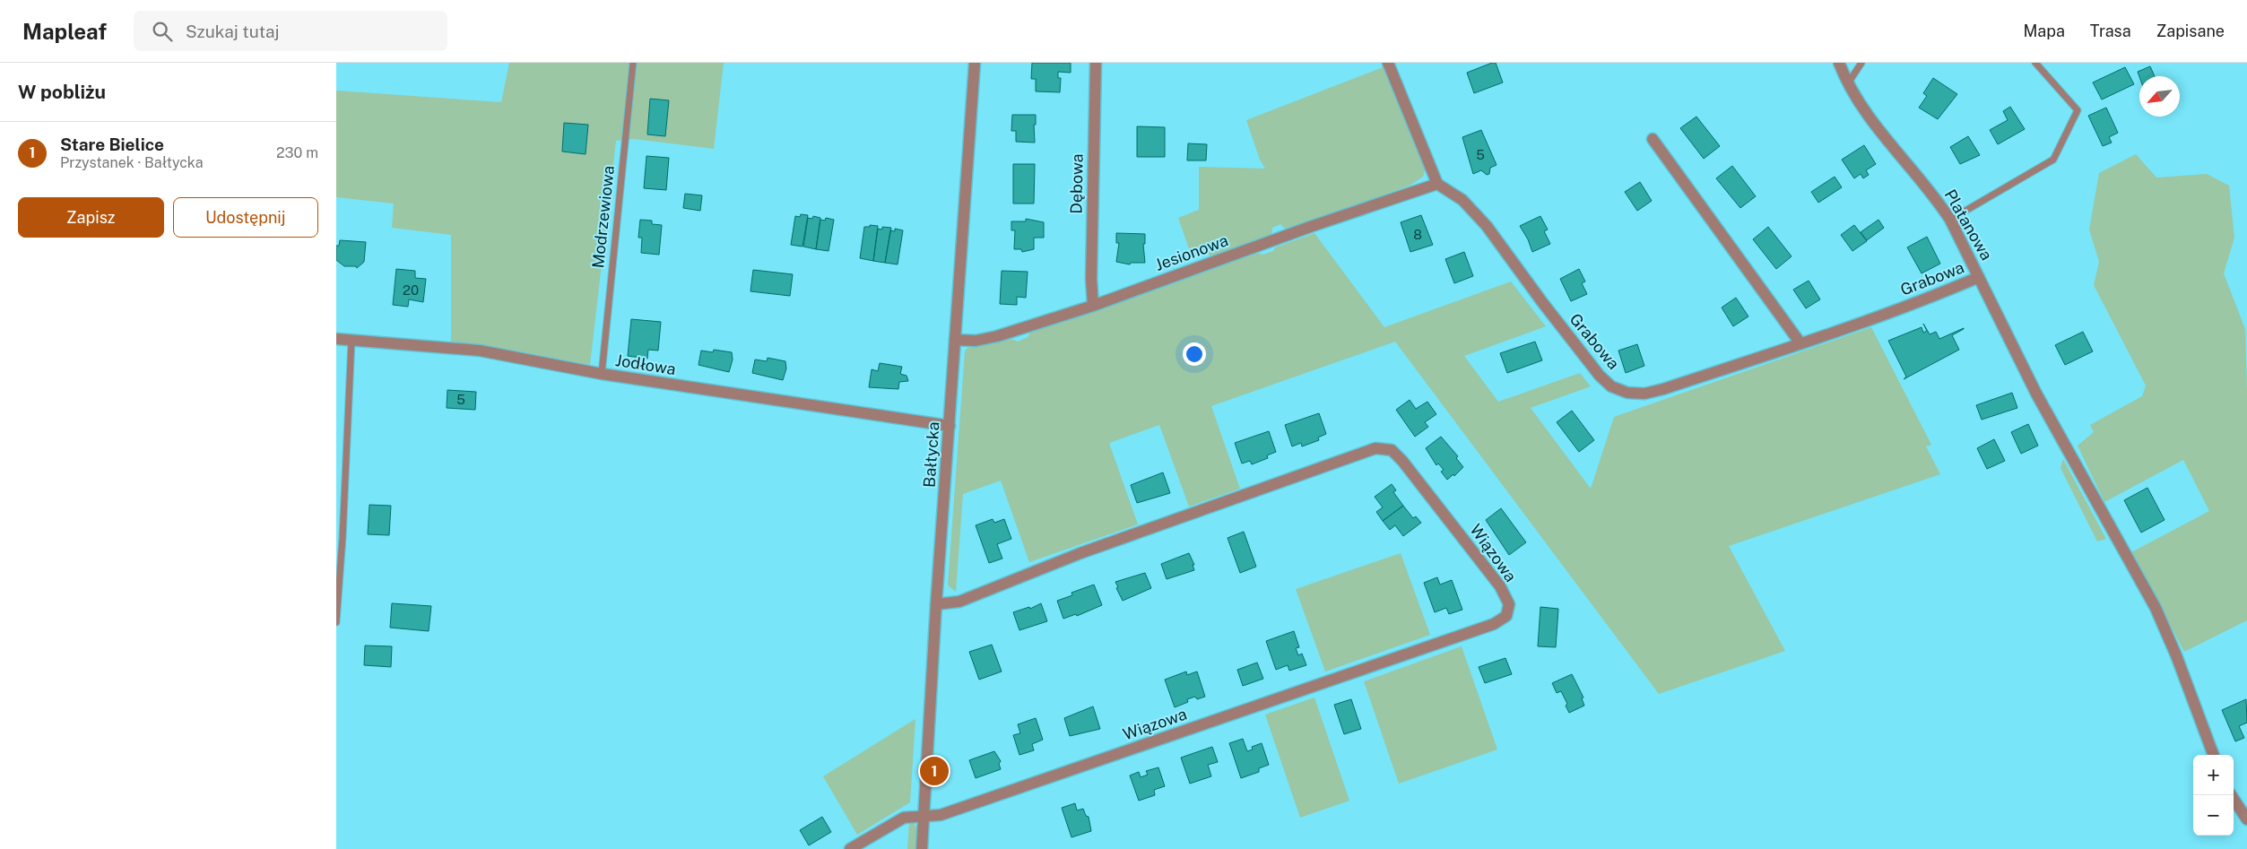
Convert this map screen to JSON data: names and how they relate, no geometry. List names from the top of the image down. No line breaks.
{"streets":{"street":["Dębowa","Platanowa","Jesionowa","Grabowa","Jodłowa","Bałtycka","Wiązowa"],"lane":["Modrzewiowa"]},"crossings":[["Dębowa","Jesionowa"],["Modrzewiowa","Jodłowa"],["Platanowa","Grabowa"],["Jesionowa","Grabowa"],["Jesionowa","Bałtycka"],["Jodłowa","Bałtycka"],["Bałtycka","Wiązowa"]],"house_numbers":["5","8","20","5"],"north":"bottom left","page":{"header":"Mapleaf","search":"Szukaj tutaj","nav":["Mapa","Trasa","Zapisane"],"heading":"W pobliżu","list":[{"mark":"1","name":"Stare Bielice","note":"Przystanek · Bałtycka","value":"230 m"}],"buttons":["Zapisz","Udostępnij"],"map_buttons":["+","−"],"pins":"1"}}
